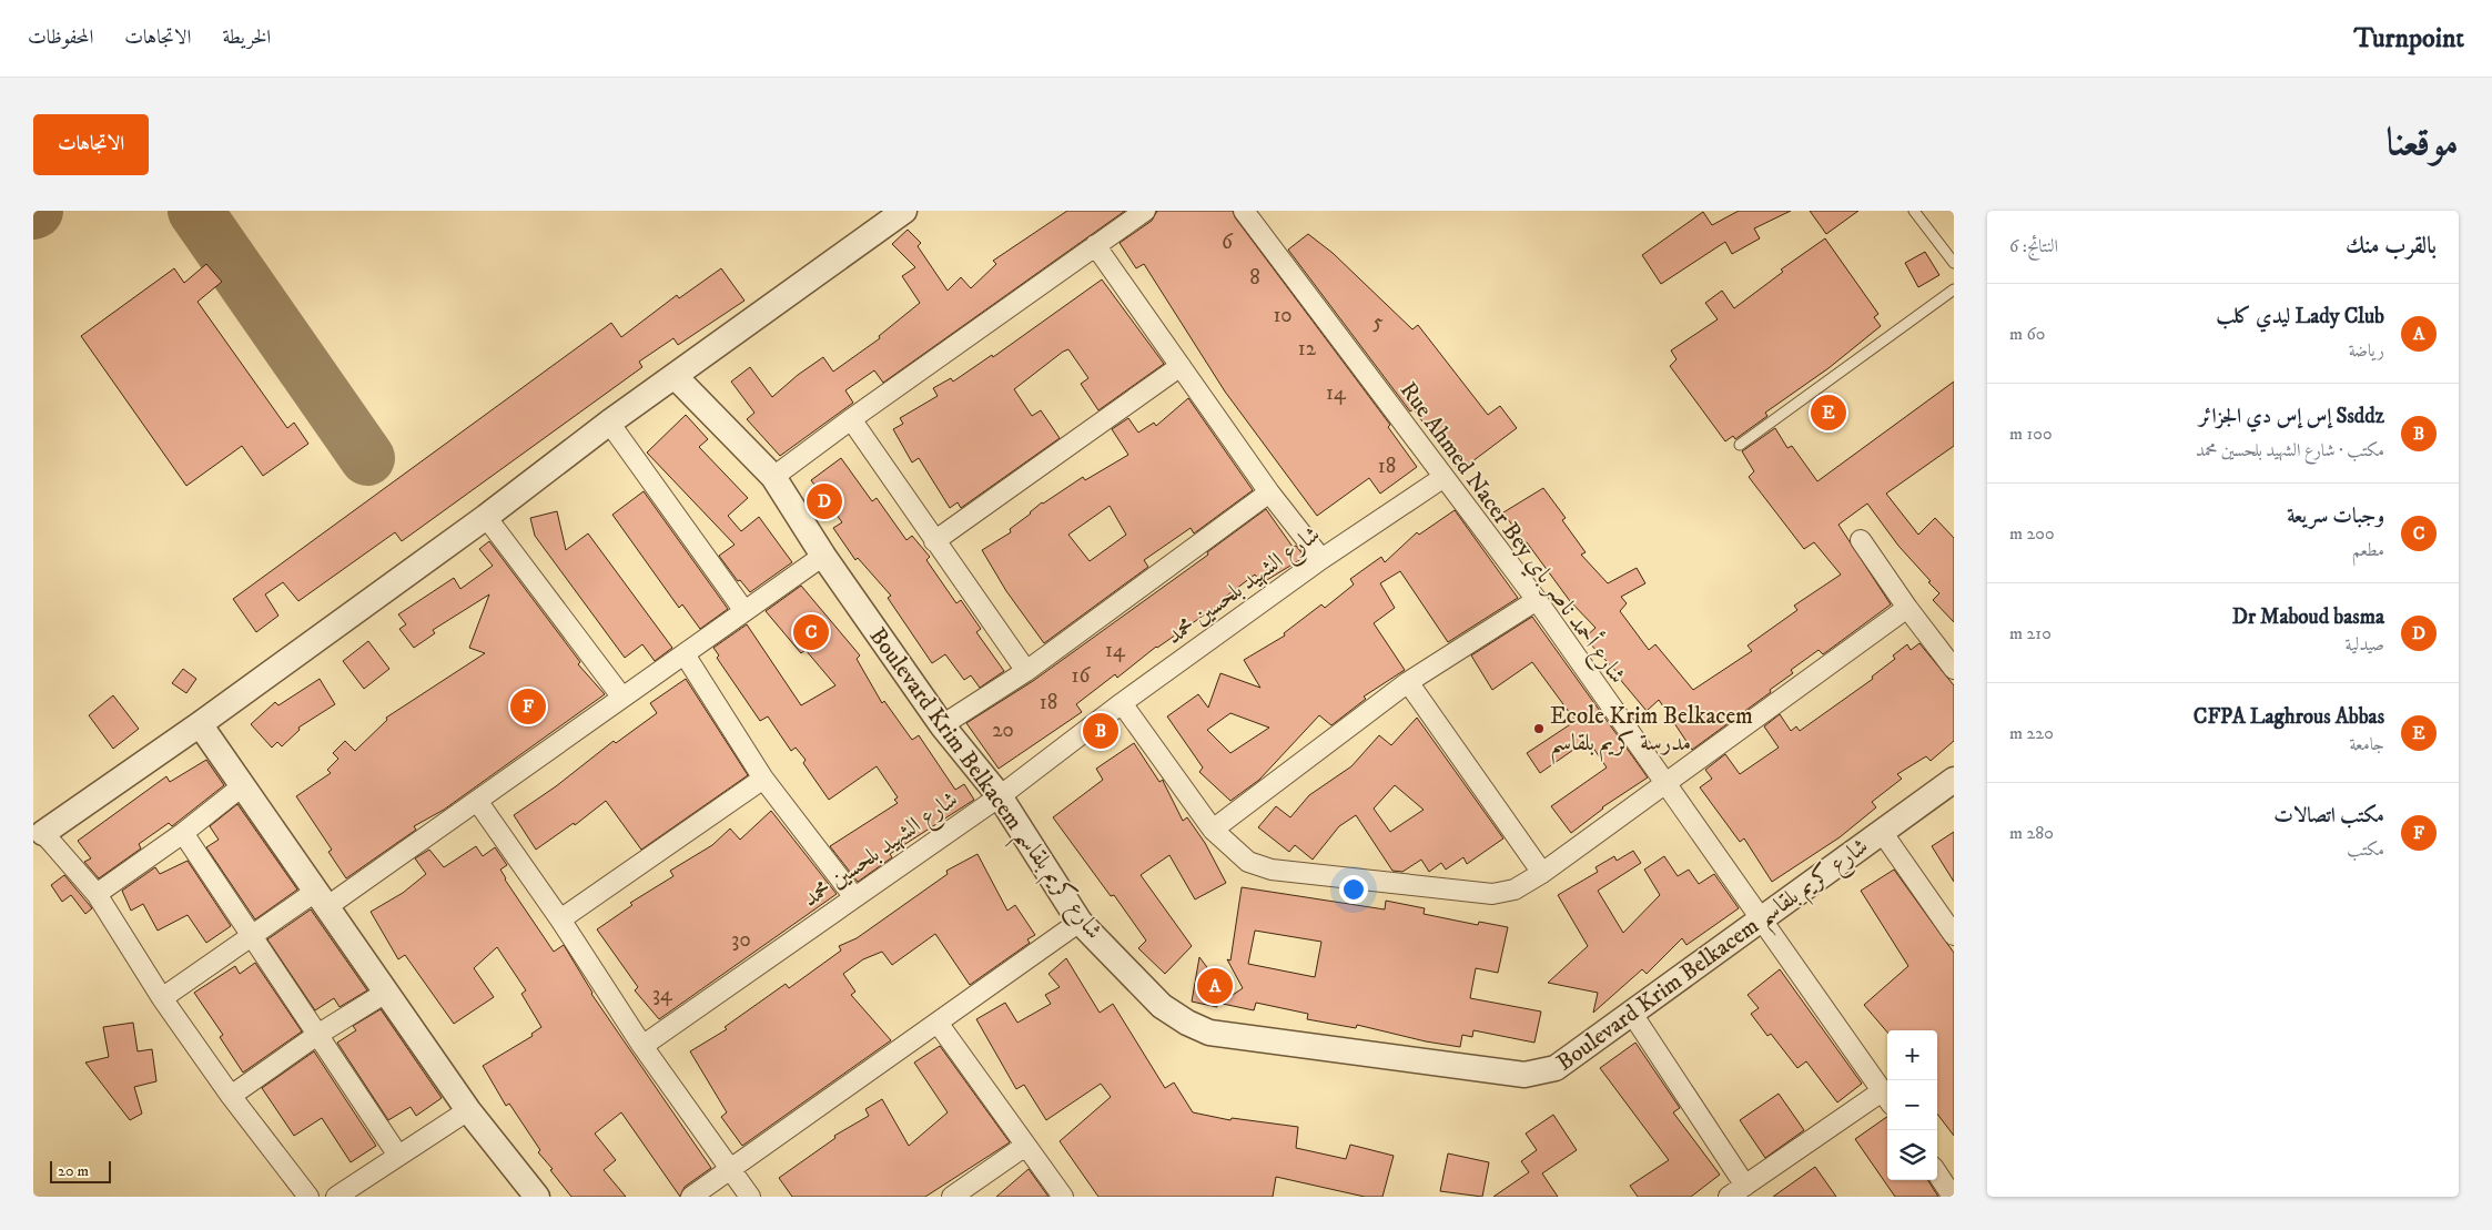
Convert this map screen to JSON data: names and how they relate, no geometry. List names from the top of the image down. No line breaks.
{"streets":{"street":["Rue Ahmed Nacer Bey شارع أحمد ناصر باي","شارع الشهيد بلحسين محمد","Boulevard Krim Belkacem شارع كريم بلقاسم"]},"crossings":[["Rue Ahmed Nacer Bey شارع أحمد ناصر باي","شارع الشهيد بلحسين محمد"],["Rue Ahmed Nacer Bey شارع أحمد ناصر باي","Boulevard Krim Belkacem شارع كريم بلقاسم"],["شارع الشهيد بلحسين محمد","Boulevard Krim Belkacem شارع كريم بلقاسم"]],"places":["Ecole Krim Belkacem مدرسة كريم بلقاسم"],"house_numbers":["6","8","10","5","12","14","18","14","16","18","20","30","34"],"scale_bar":"20 m","page":{"header":"Turnpoint","nav":["الخريطة","الاتجاهات","المحفوظات"],"title":"موقعنا","buttons":"الاتجاهات","heading":["بالقرب منك","النتائج: 6"],"list":[{"mark":"A","name":"Lady Club ليدي كلب","note":"رياضة","value":"60 m"},{"mark":"B","name":"Ssddz إس إس دي الجزائر","note":"مكتب · شارع الشهيد بلحسين محمد","value":"100 m"},{"mark":"C","name":"وجبات سريعة","note":"مطعم","value":"200 m"},{"mark":"D","name":"Dr Maboud basma","note":"صيدلية","value":"210 m"},{"mark":"E","name":"CFPA Laghrous Abbas","note":"جامعة","value":"220 m"},{"mark":"F","name":"مكتب اتصالات","note":"مكتب","value":"280 m"}],"pins":["E","D","C","F","B","A"],"map_buttons":["+","−"],"scale":"20 m"}}
